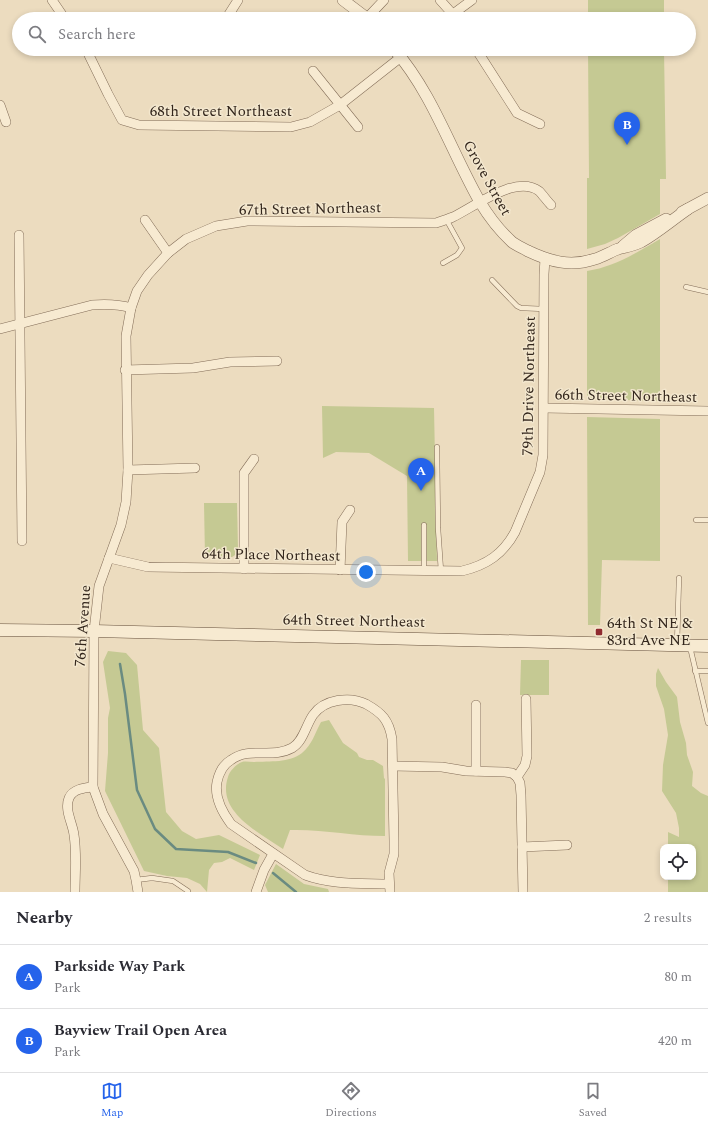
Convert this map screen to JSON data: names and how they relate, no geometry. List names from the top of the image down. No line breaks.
{"streets":{"main road":["64th Street Northeast"],"street":["68th Street Northeast","Grove Street","67th Street Northeast","79th Drive Northeast","66th Street Northeast","64th Place Northeast","76th Avenue"]},"crossings":[["Grove Street","67th Street Northeast"],["Grove Street","79th Drive Northeast"],["67th Street Northeast","76th Avenue"],["79th Drive Northeast","66th Street Northeast"],["79th Drive Northeast","64th Place Northeast"],["64th Place Northeast","76th Avenue"],["64th Street Northeast","76th Avenue"]],"places":{"transit":["64th St NE & 83rd Ave NE"]},"page":{"search":"Search here","pins":["B","A"],"heading":["Nearby","2 results"],"list":[{"mark":"A","name":"Parkside Way Park","note":"Park","value":"80 m"},{"mark":"B","name":"Bayview Trail Open Area","note":"Park","value":"420 m"}],"nav":["Map","Directions","Saved"]}}
